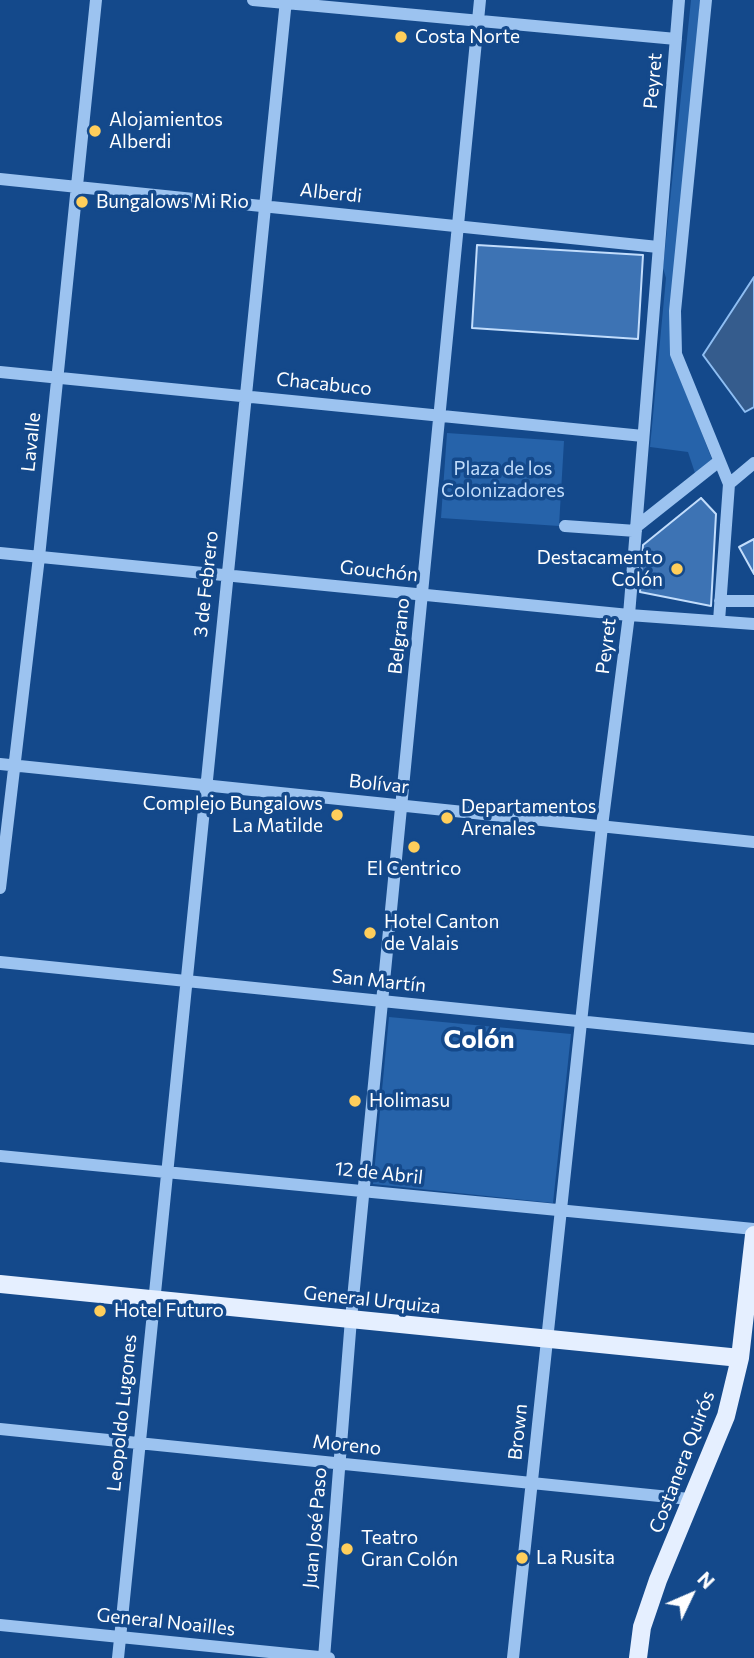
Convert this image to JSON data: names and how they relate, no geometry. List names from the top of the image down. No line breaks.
{"streets":{"main road":["General Urquiza","Costanera Quirós"],"street":["Peyret","Alberdi","Chacabuco","Lavalle","Gouchón","3 de Febrero","Belgrano","Bolívar","San Martín","12 de Abril","Leopoldo Lugones","Brown","Moreno","Juan José Paso","General Noailles"]},"crossings":[["Peyret","Alberdi"],["Peyret","Chacabuco"],["Peyret","Gouchón"],["Peyret","Bolívar"],["Peyret","San Martín"],["Peyret","12 de Abril"],["Peyret","Brown"],["Alberdi","Lavalle"],["Alberdi","3 de Febrero"],["Alberdi","Belgrano"],["Chacabuco","Lavalle"],["Chacabuco","3 de Febrero"],["Chacabuco","Belgrano"],["Lavalle","Gouchón"],["Lavalle","Bolívar"],["Gouchón","3 de Febrero"],["Gouchón","Belgrano"],["3 de Febrero","Bolívar"],["3 de Febrero","San Martín"],["3 de Febrero","12 de Abril"],["3 de Febrero","Leopoldo Lugones"],["Belgrano","Bolívar"],["Belgrano","San Martín"],["Belgrano","12 de Abril"],["Belgrano","Juan José Paso"],["12 de Abril","Leopoldo Lugones"],["12 de Abril","Brown"],["12 de Abril","Juan José Paso"],["General Urquiza","Leopoldo Lugones"],["General Urquiza","Brown"],["General Urquiza","Costanera Quirós"],["General Urquiza","Juan José Paso"],["Leopoldo Lugones","Moreno"],["Leopoldo Lugones","General Noailles"],["Brown","Moreno"],["Moreno","Costanera Quirós"],["Moreno","Juan José Paso"],["Juan José Paso","General Noailles"]],"districts":["Colón"],"parks":["Plaza de los Colonizadores"],"places":["Costa Norte","Alojamientos Alberdi","Bungalows Mi Rio","Destacamento Colón","Complejo Bungalows La Matilde","Departamentos Arenales","El Centrico","Hotel Canton de Valais","Holimasu","Hotel Futuro","Teatro Gran Colón","La Rusita"],"north":"top right"}
